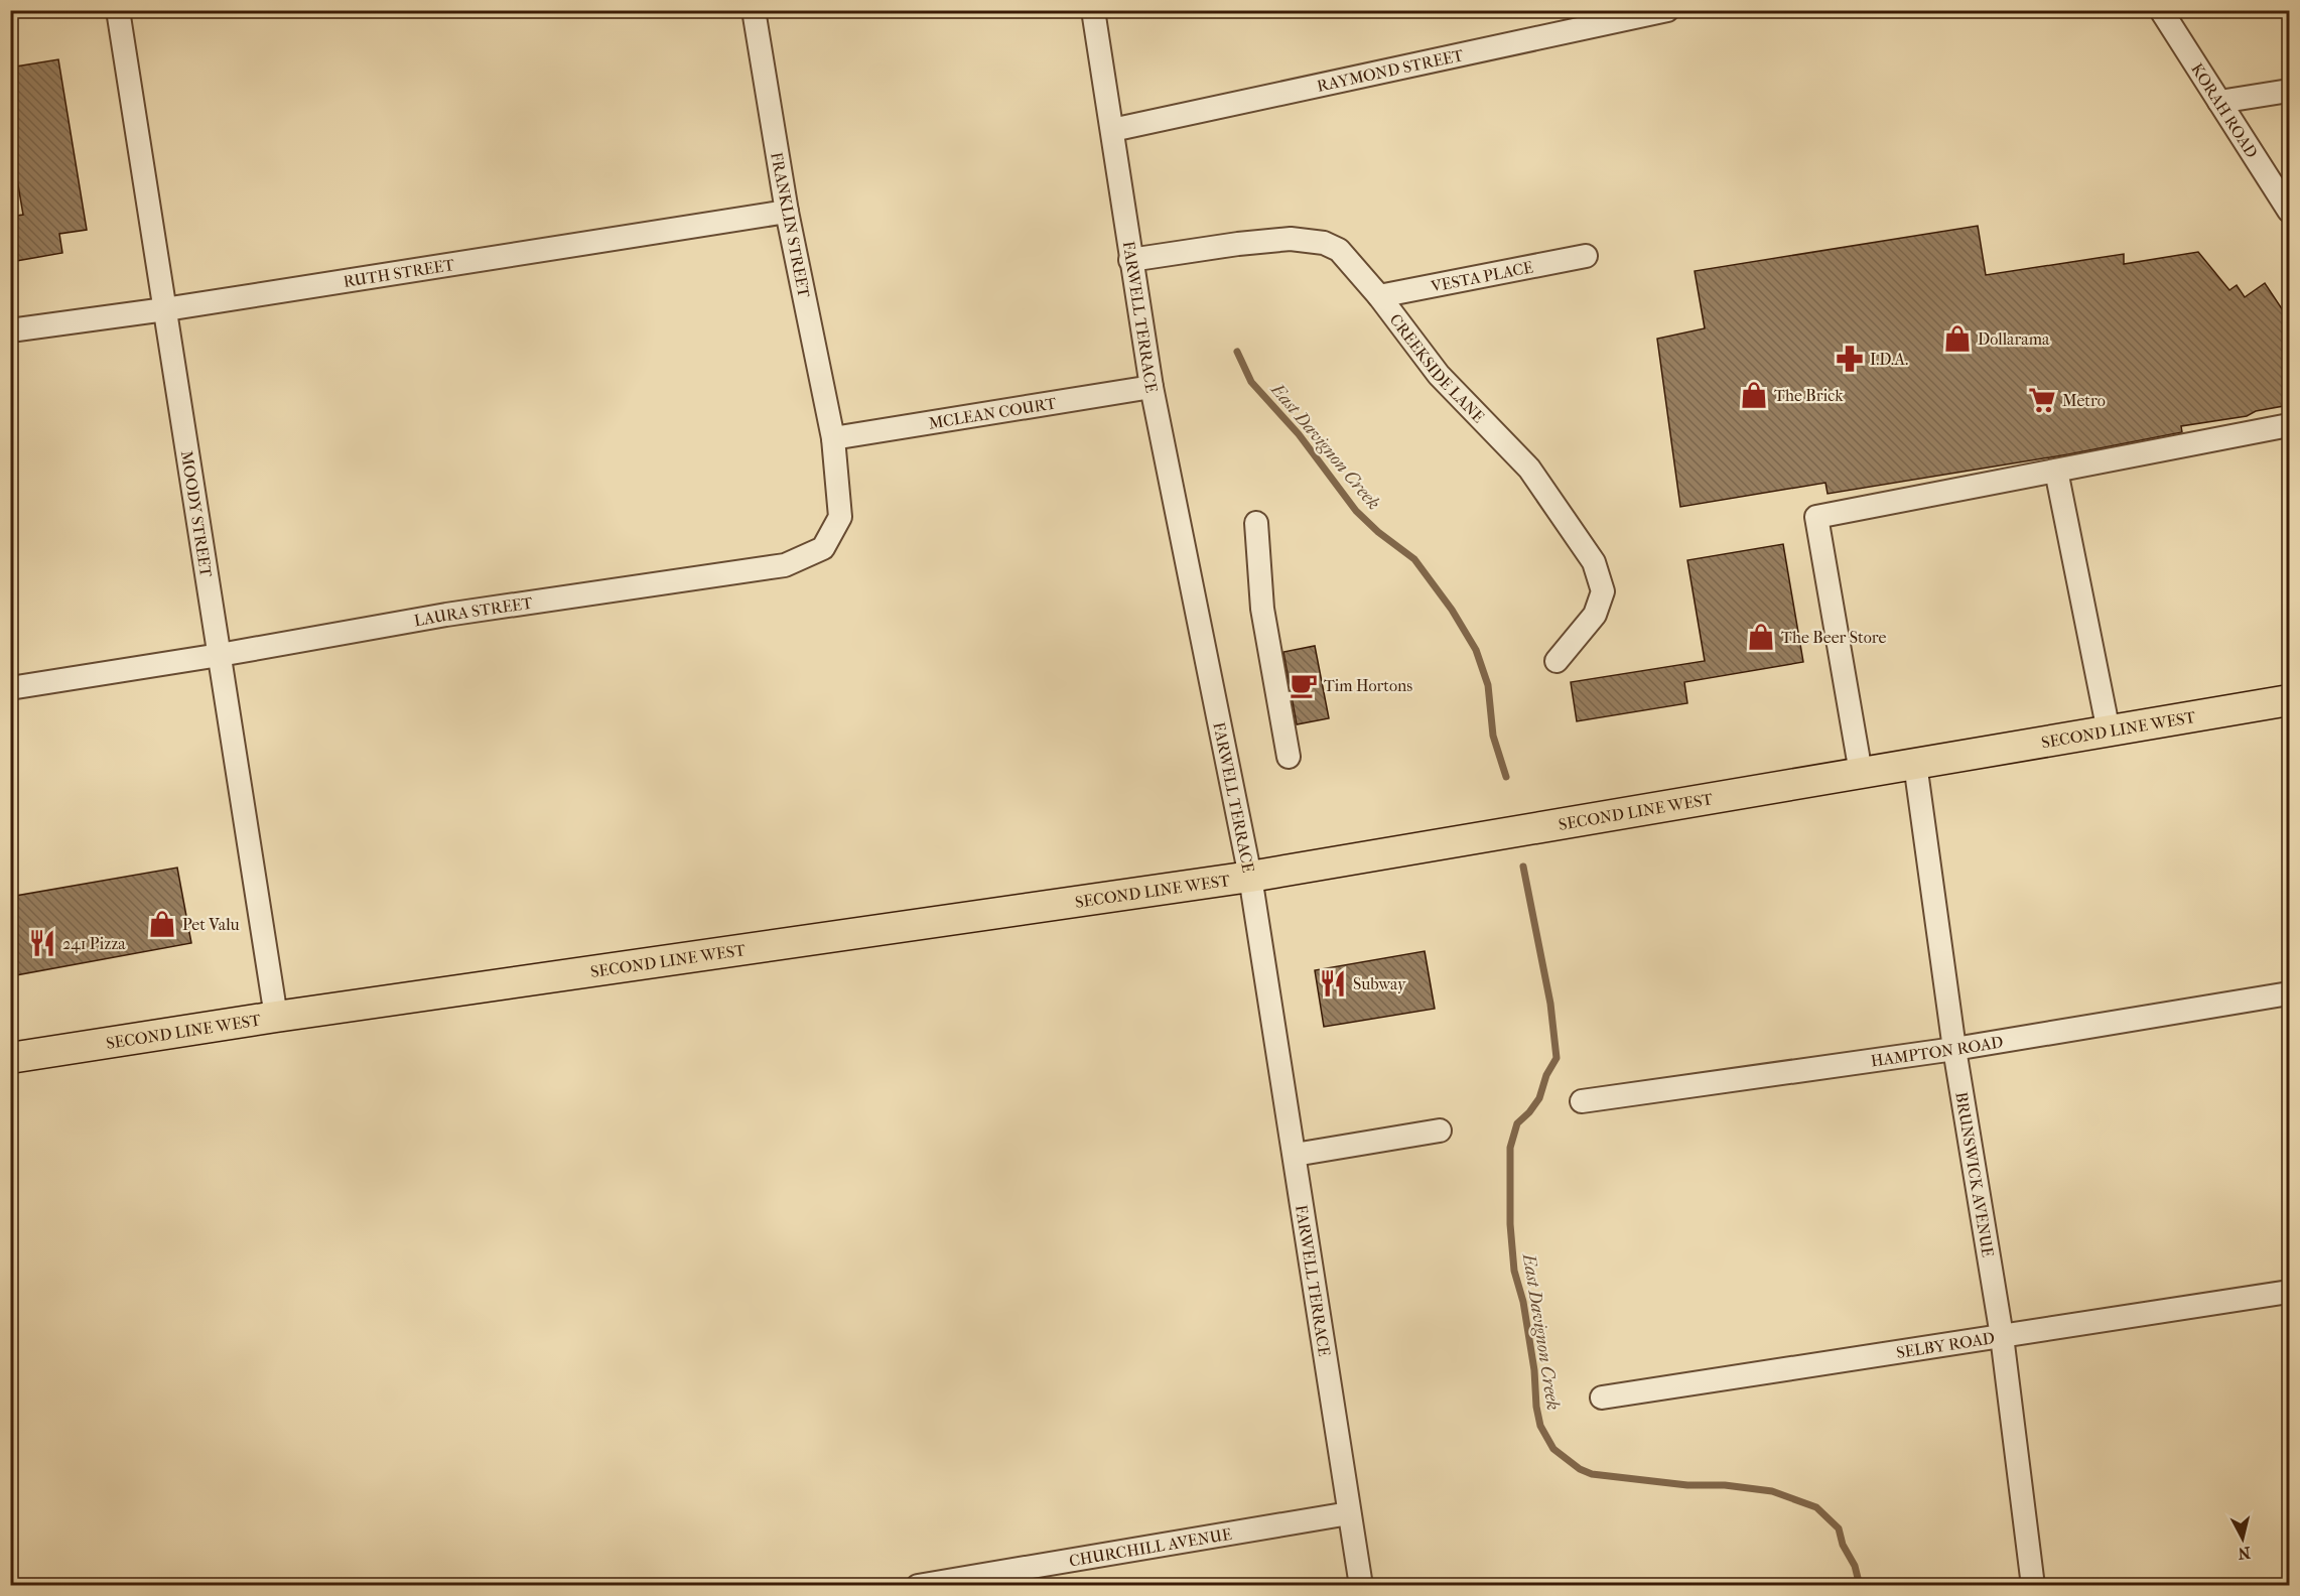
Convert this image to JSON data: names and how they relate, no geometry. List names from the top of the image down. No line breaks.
{"streets":{"main road":["SECOND LINE WEST"],"street":["RAYMOND STREET","KORAH ROAD","FRANKLIN STREET","RUTH STREET","VESTA PLACE","FARWELL TERRACE","CREEKSIDE LANE","MCLEAN COURT","MOODY STREET","LAURA STREET","HAMPTON ROAD","BRUNSWICK AVENUE","SELBY ROAD","CHURCHILL AVENUE"]},"crossings":[["RAYMOND STREET","FARWELL TERRACE"],["FRANKLIN STREET","RUTH STREET"],["FRANKLIN STREET","MCLEAN COURT"],["FRANKLIN STREET","LAURA STREET"],["RUTH STREET","MOODY STREET"],["VESTA PLACE","CREEKSIDE LANE"],["FARWELL TERRACE","CREEKSIDE LANE"],["FARWELL TERRACE","MCLEAN COURT"],["FARWELL TERRACE","SECOND LINE WEST"],["FARWELL TERRACE","CHURCHILL AVENUE"],["MCLEAN COURT","LAURA STREET"],["MOODY STREET","LAURA STREET"],["MOODY STREET","SECOND LINE WEST"],["SECOND LINE WEST","BRUNSWICK AVENUE"],["HAMPTON ROAD","BRUNSWICK AVENUE"],["BRUNSWICK AVENUE","SELBY ROAD"]],"water":["East Davignon Creek"],"places":{"shop":["Dollarama","The Brick","The Beer Store","Pet Valu"],"pharmacy":["I.D.A."],"supermarket":["Metro"],"cafe":["Tim Hortons"],"restaurant":["241 Pizza","Subway"]},"north":"bottom"}
